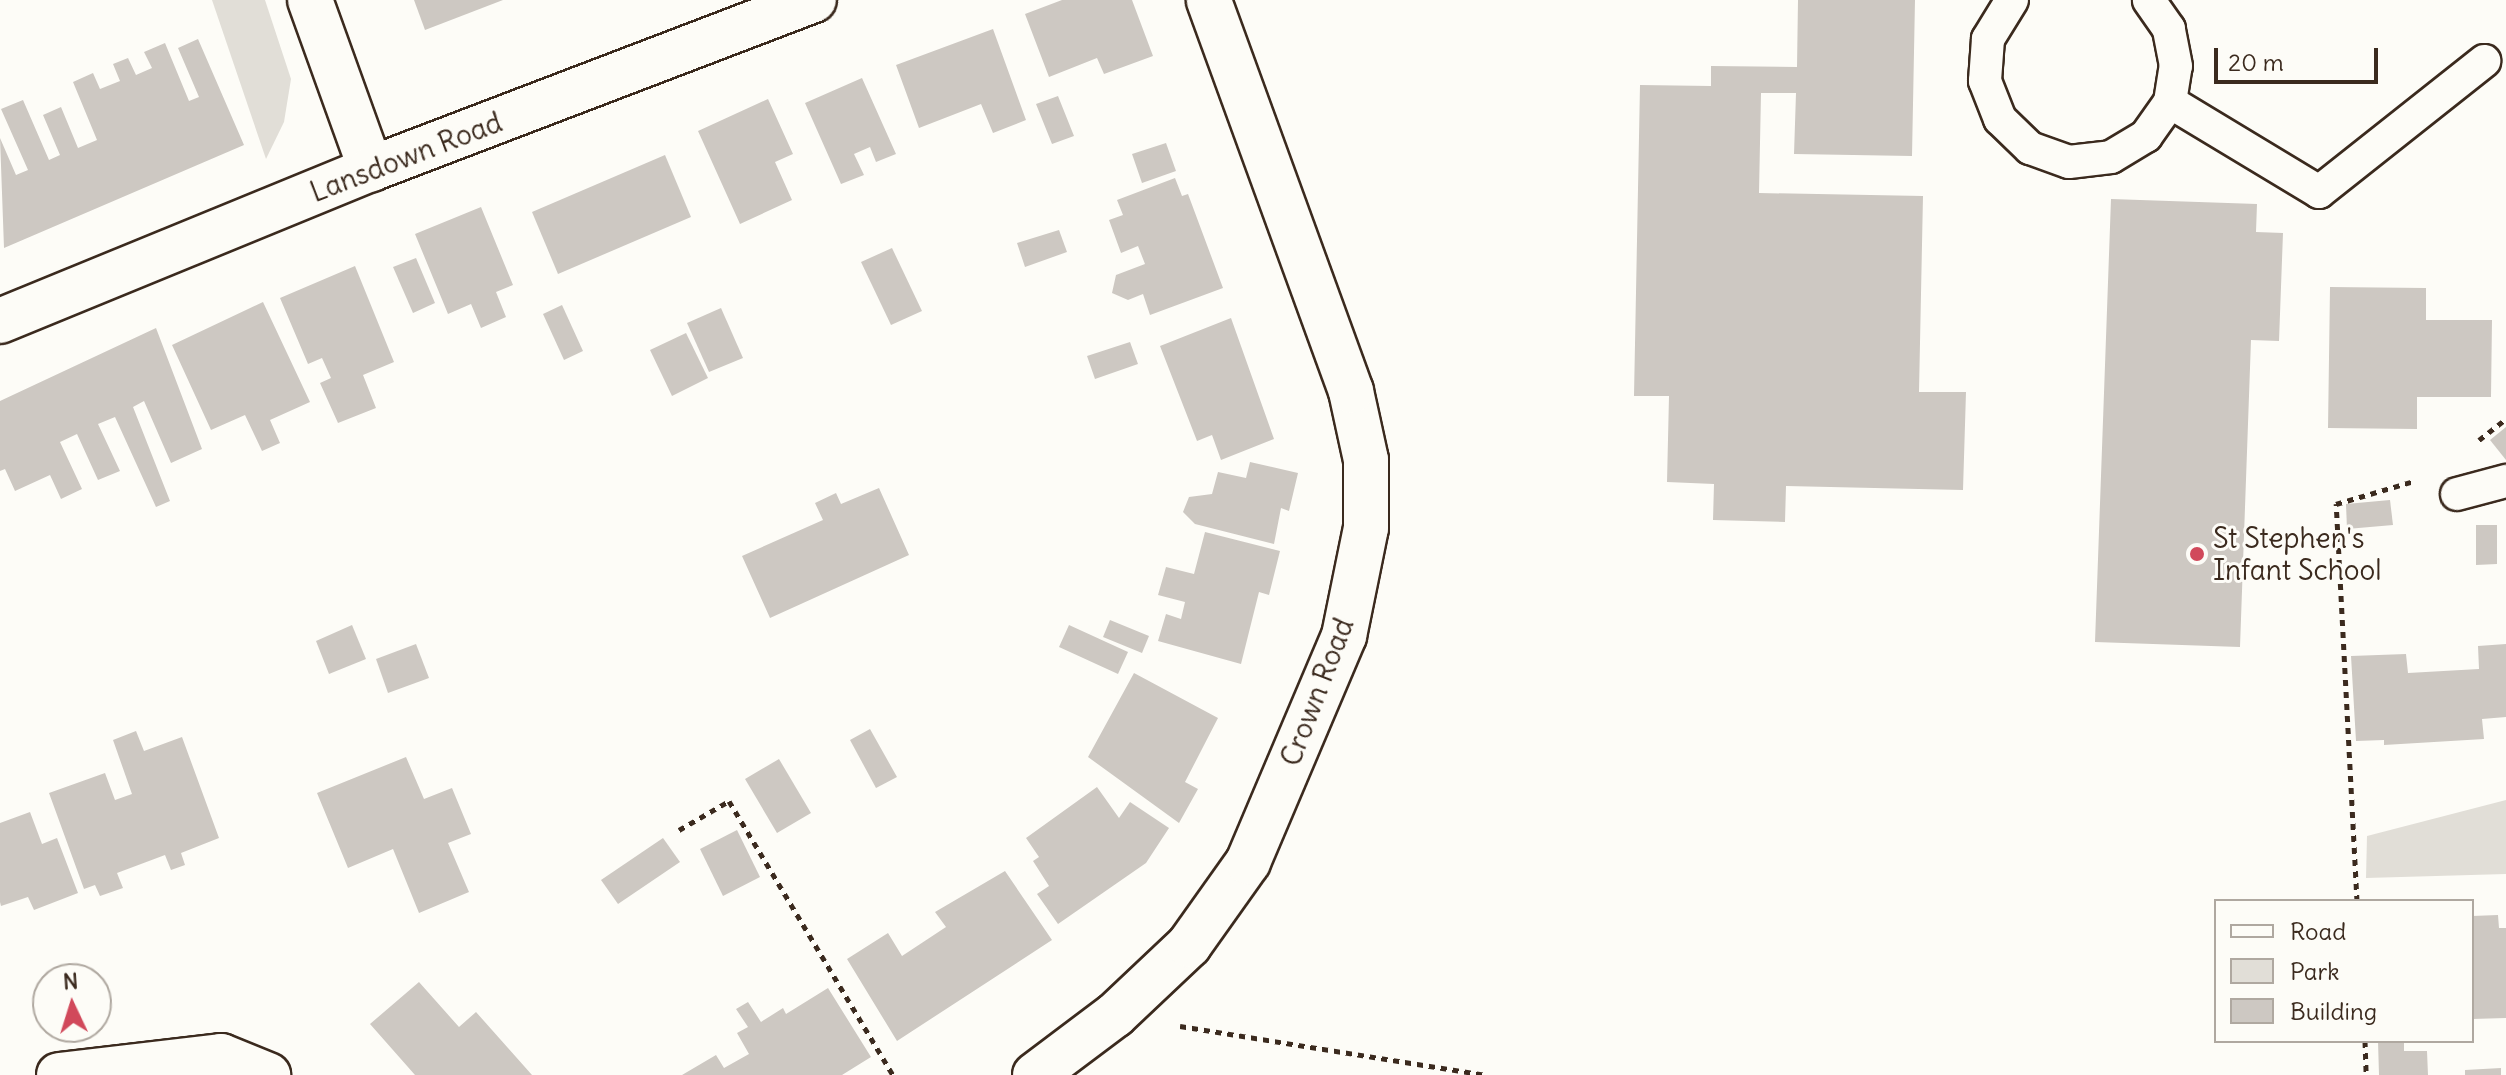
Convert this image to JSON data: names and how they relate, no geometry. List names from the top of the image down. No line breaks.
{"streets":{"street":["Lansdown Road","Crown Road"]},"places":["St Stephen's Infant School"],"legend":["Road","Park","Building"],"scale_bar":"20 m","north":"top"}
